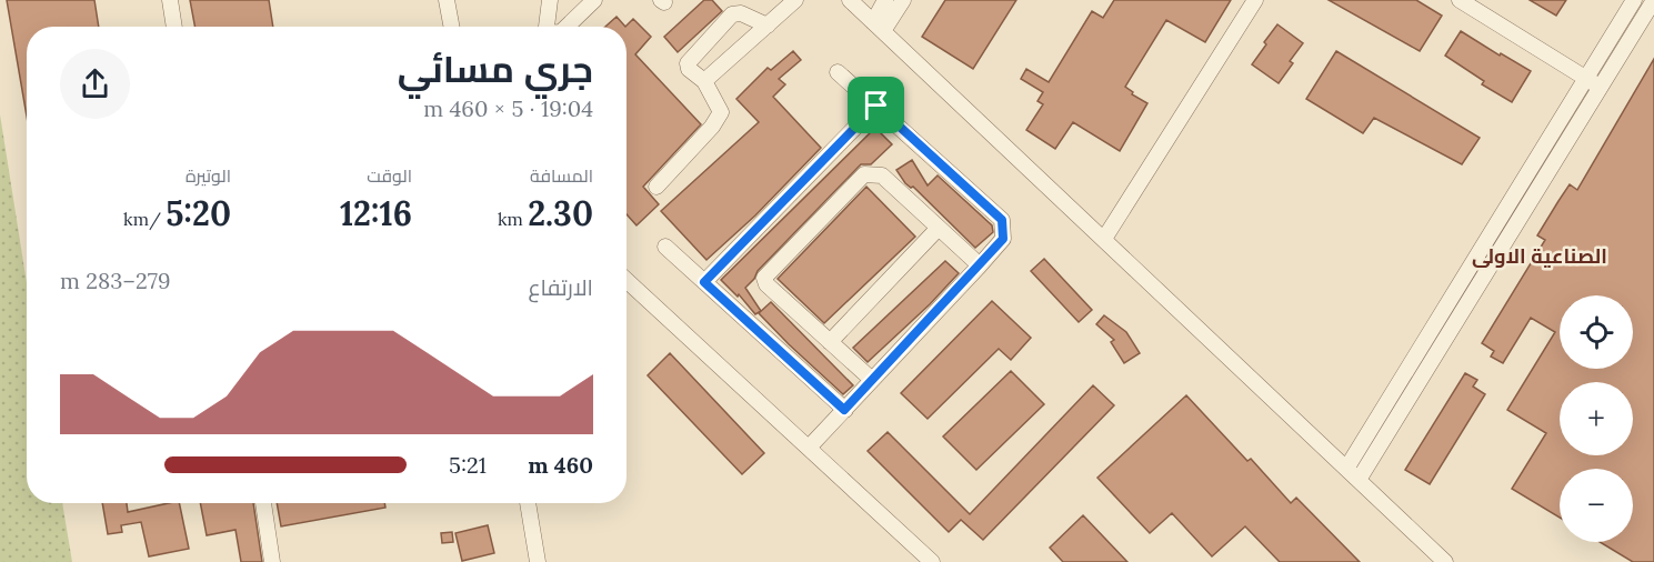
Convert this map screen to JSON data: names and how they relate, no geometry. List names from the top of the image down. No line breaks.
{"districts":["الصناعية الاولى"],"page":{"heading":["جري مسائي","19:04 · 5 × 460 m"],"stats":[["المسافة","2.30 km"],["الوقت","12:16"],["الوتيرة","5:20 /km"]],"chart":["الارتفاع","279–283 m"],"map_buttons":["+","−"],"list":[{"name":"460 m","note":"5:21"}]}}
